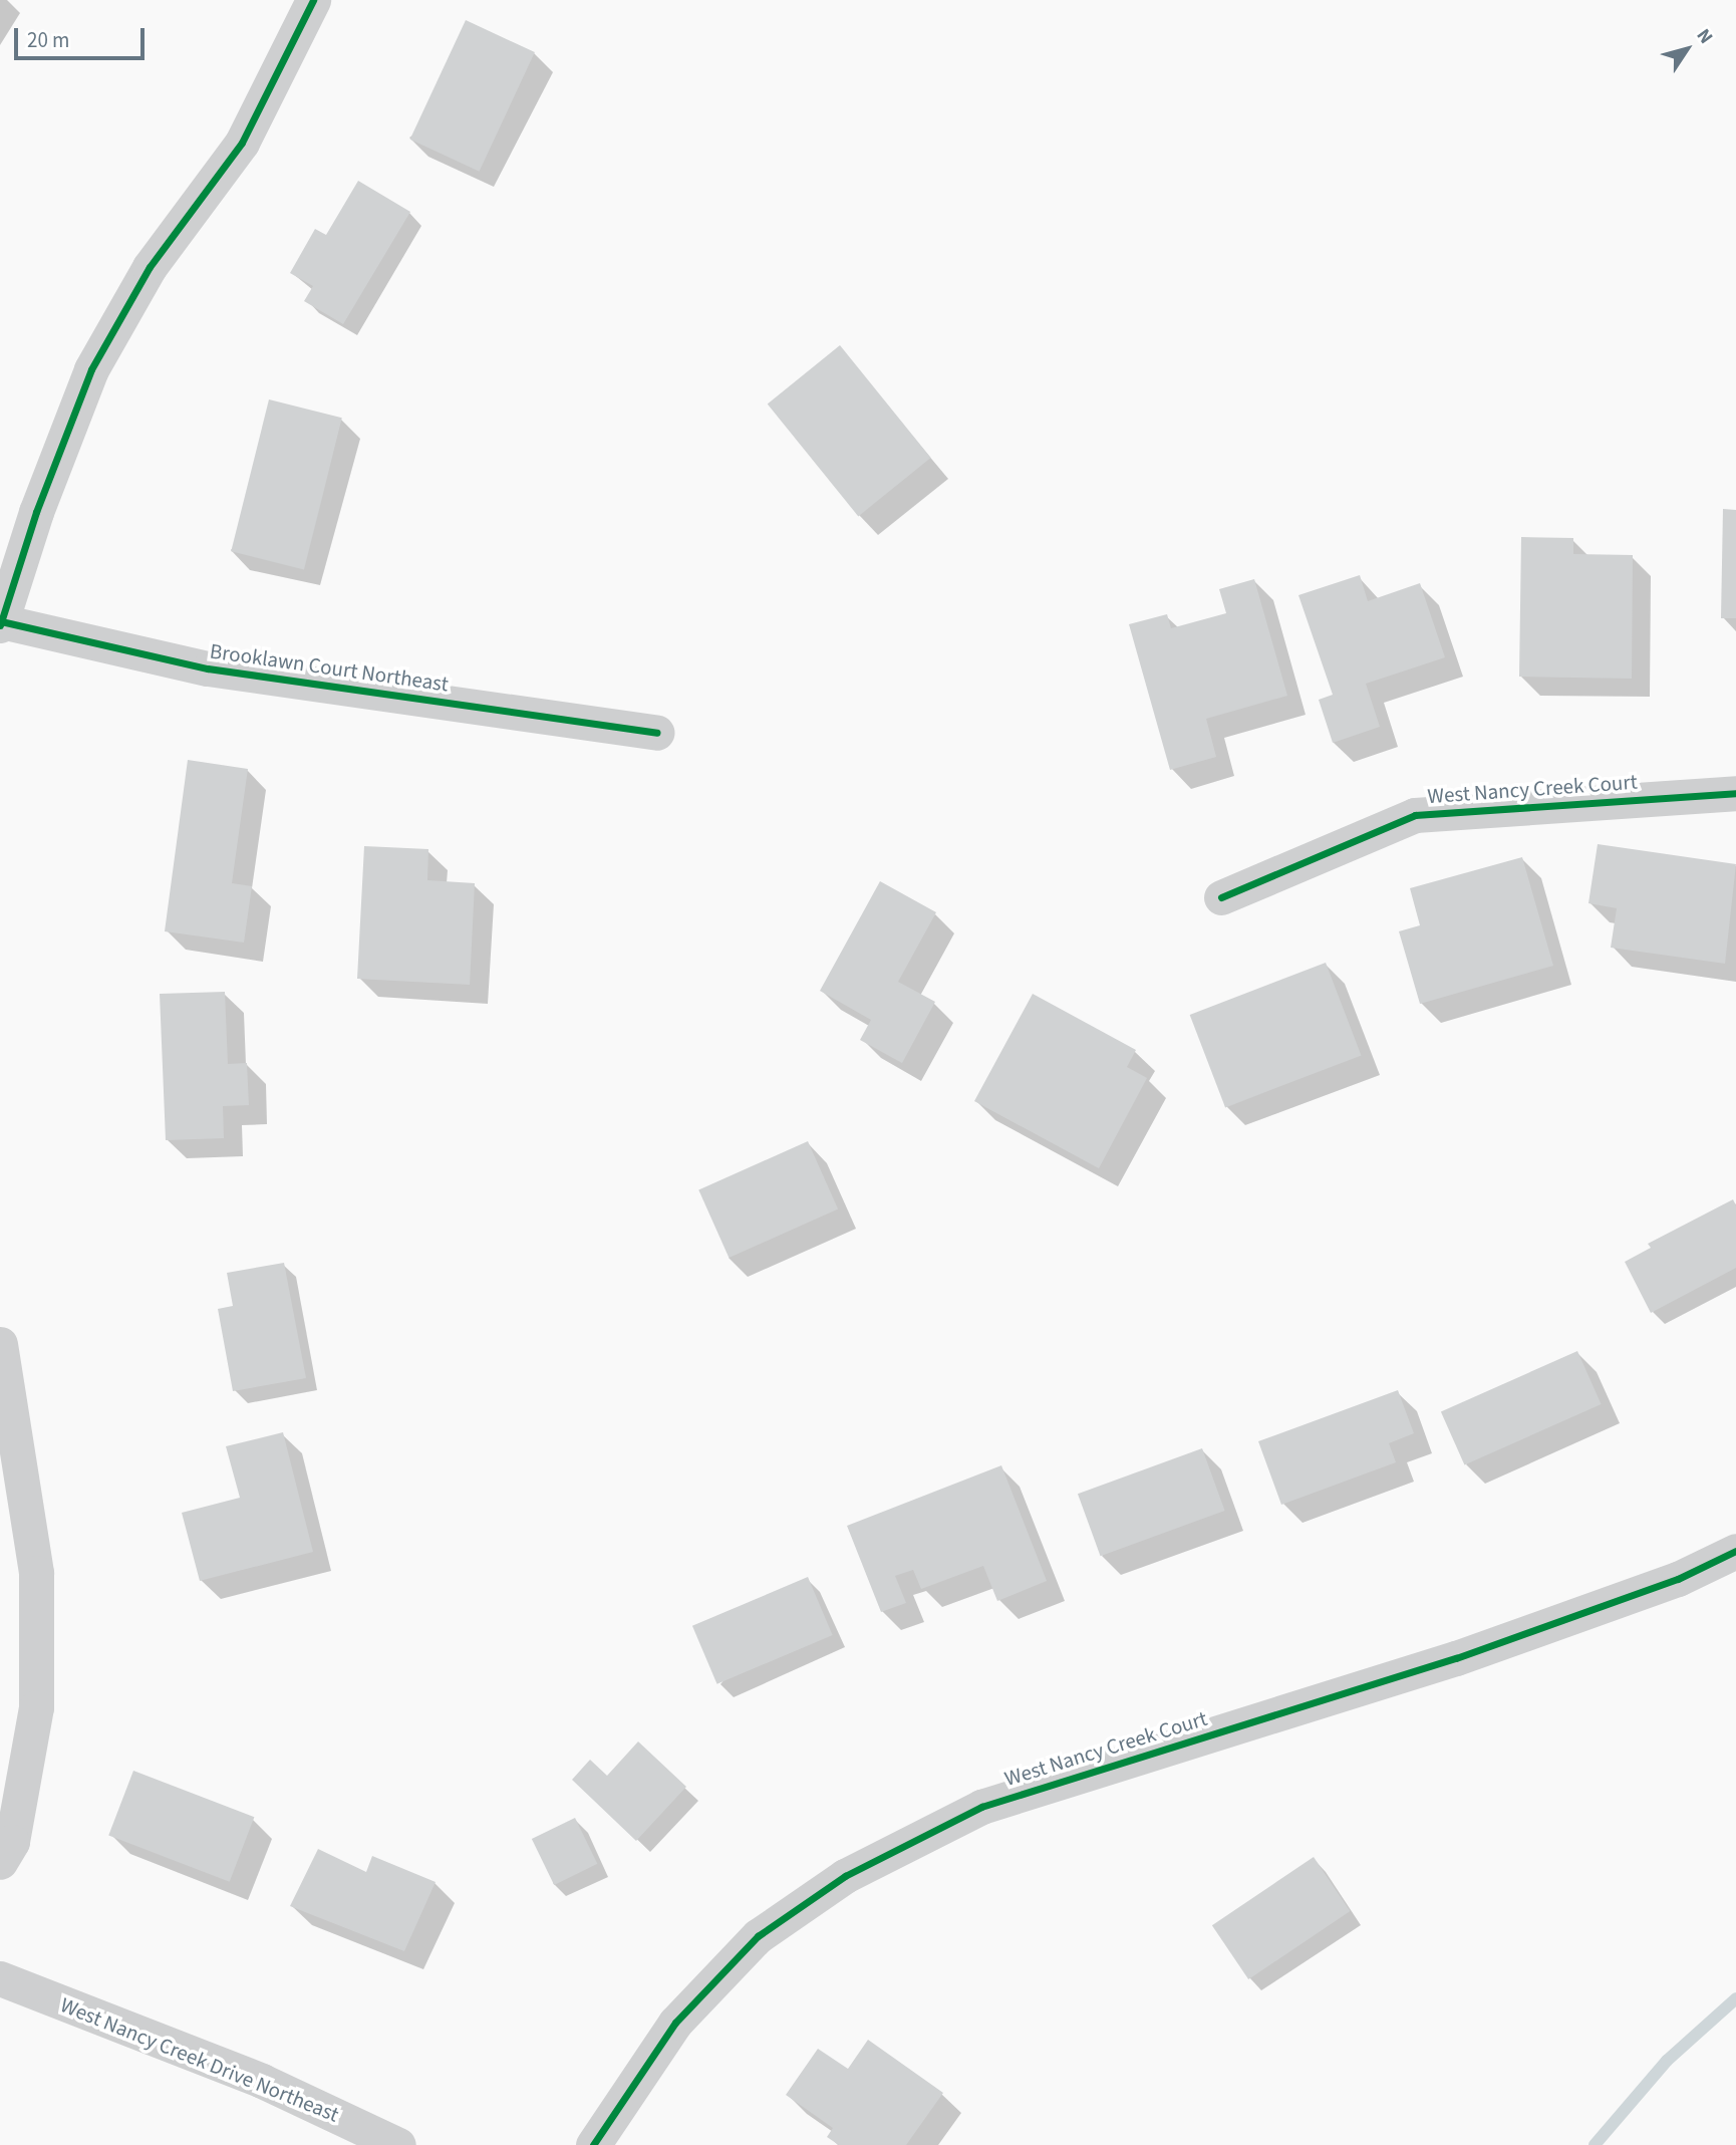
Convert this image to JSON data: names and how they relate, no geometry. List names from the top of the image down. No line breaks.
{"streets":{"street":["Brooklawn Court Northeast","West Nancy Creek Court","West Nancy Creek Drive Northeast"]},"scale_bar":"20 m","north":"top right"}
